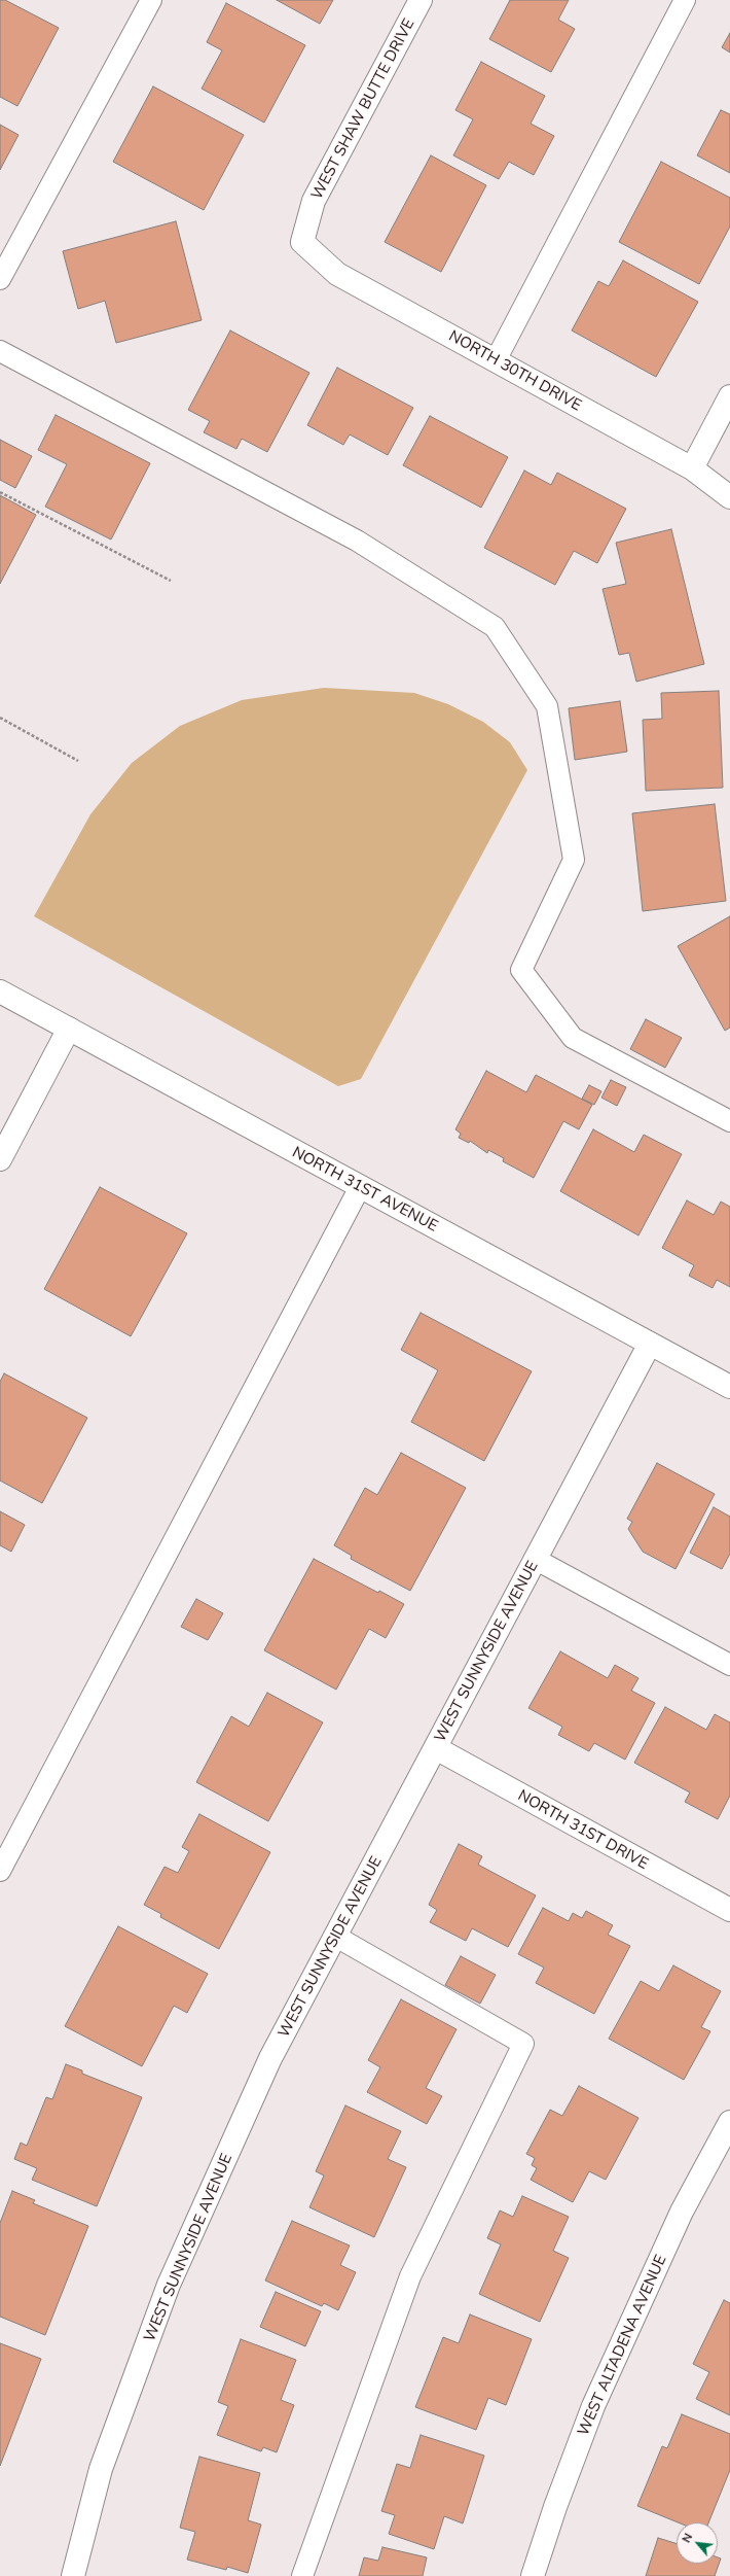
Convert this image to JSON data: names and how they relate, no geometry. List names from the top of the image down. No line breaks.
{"streets":{"street":["WEST SHAW BUTTE DRIVE","NORTH 30TH DRIVE","NORTH 31ST AVENUE","WEST SUNNYSIDE AVENUE","NORTH 31ST DRIVE","WEST ALTADENA AVENUE"]},"crossings":[["WEST SHAW BUTTE DRIVE","NORTH 30TH DRIVE"],["NORTH 31ST AVENUE","WEST SUNNYSIDE AVENUE"],["WEST SUNNYSIDE AVENUE","NORTH 31ST DRIVE"]],"north":"top left"}
